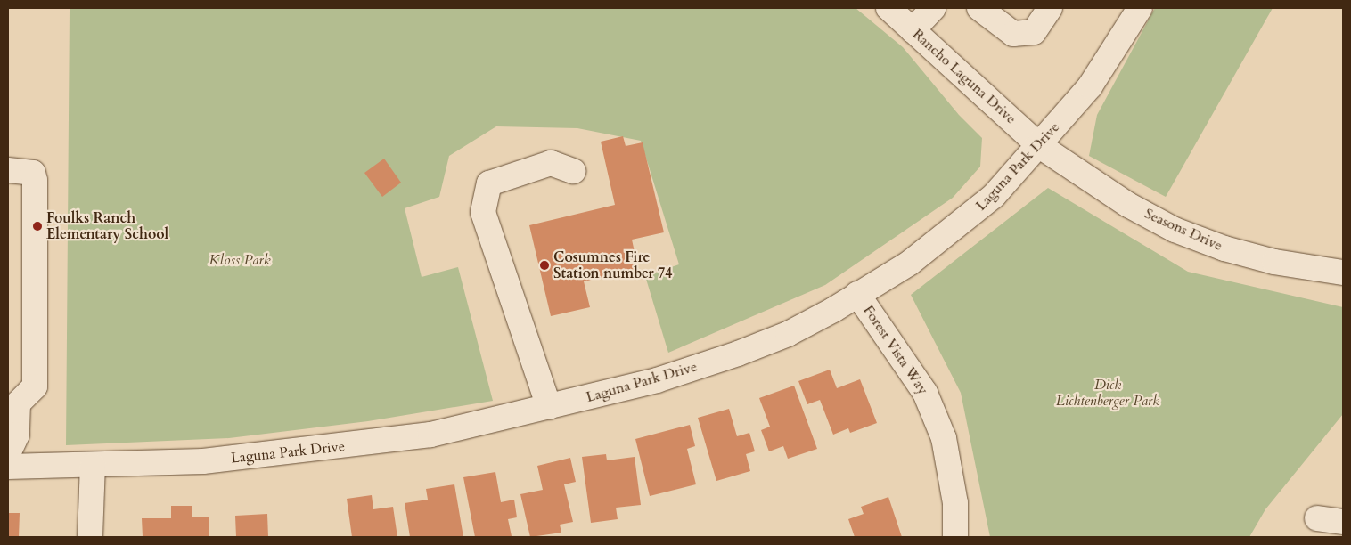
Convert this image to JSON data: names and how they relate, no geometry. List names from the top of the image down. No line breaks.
{"streets":{"street":["Rancho Laguna Drive","Laguna Park Drive","Seasons Drive","Forest Vista Way"]},"crossings":[["Rancho Laguna Drive","Laguna Park Drive"],["Rancho Laguna Drive","Seasons Drive"],["Laguna Park Drive","Seasons Drive"],["Laguna Park Drive","Forest Vista Way"]],"parks":["Kloss Park","Dick Lichtenberger Park"],"places":["Foulks Ranch Elementary School","Cosumnes Fire Station number 74"]}
